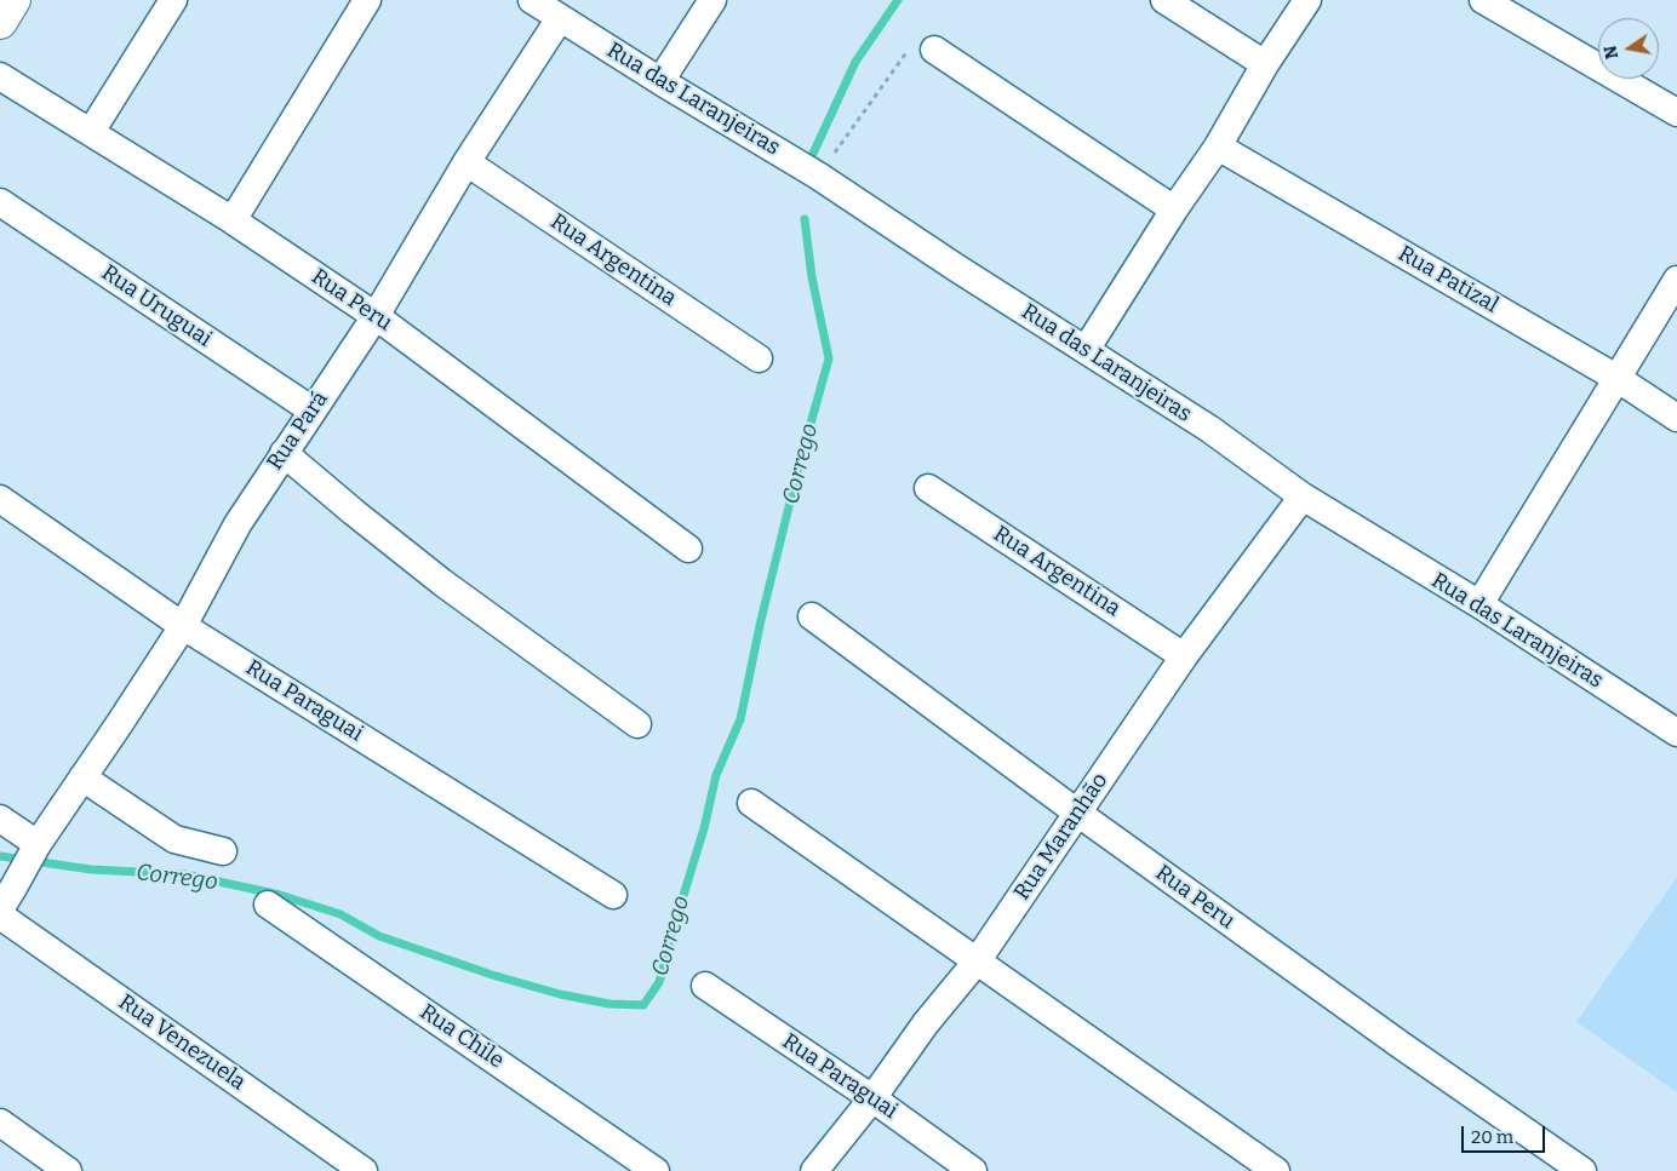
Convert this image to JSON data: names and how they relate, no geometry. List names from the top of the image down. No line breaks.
{"streets":{"street":["Rua das Laranjeiras","Rua Argentina","Rua Patizal","Rua Peru","Rua Uruguai","Rua Pará","Rua Paraguai","Rua Maranhão","Rua Chile","Rua Venezuela"]},"crossings":[["Rua das Laranjeiras","Rua Pará"],["Rua das Laranjeiras","Rua Maranhão"],["Rua Argentina","Rua Pará"],["Rua Argentina","Rua Maranhão"],["Rua Peru","Rua Pará"],["Rua Peru","Rua Maranhão"],["Rua Uruguai","Rua Pará"],["Rua Pará","Rua Paraguai"],["Rua Paraguai","Rua Maranhão"]],"water":["Corrego"],"scale_bar":"20 m","north":"left"}
